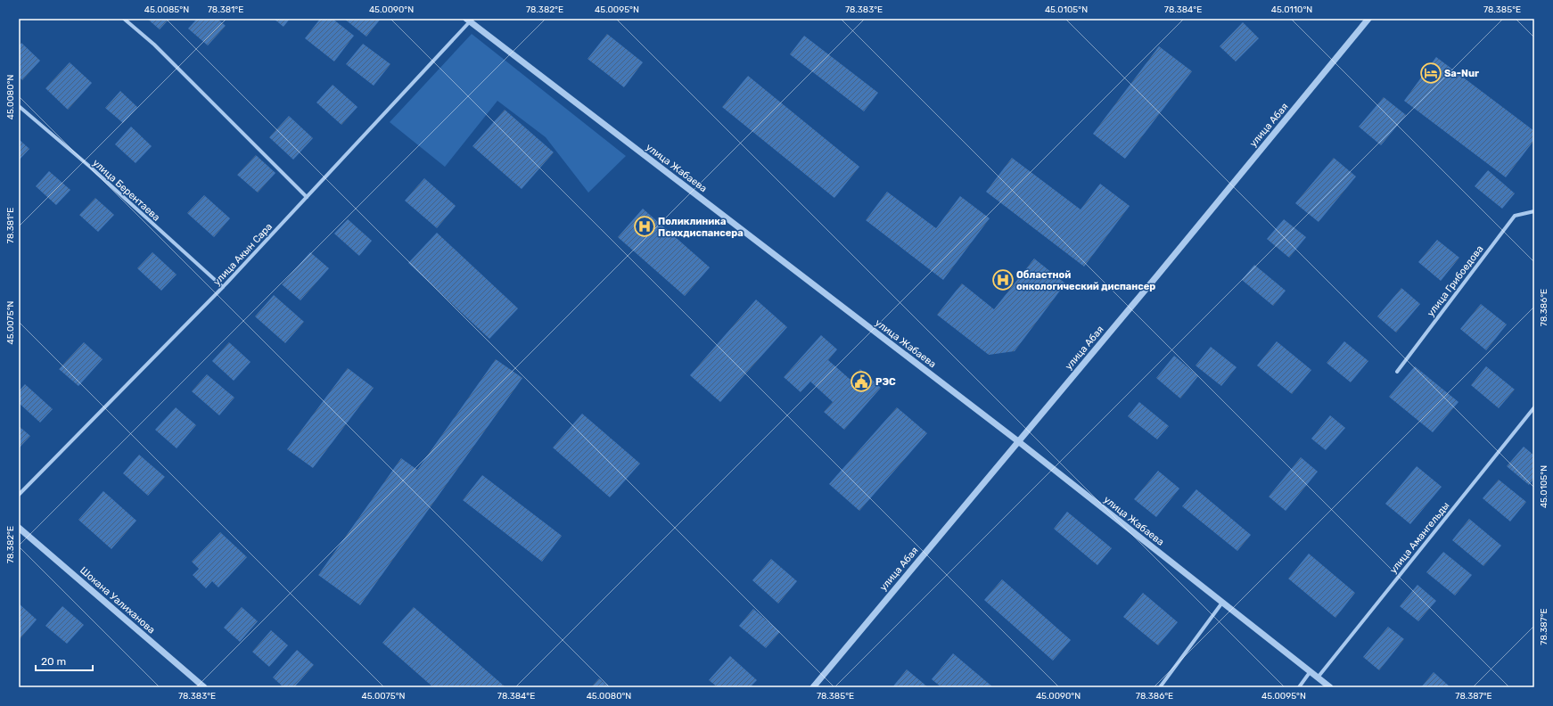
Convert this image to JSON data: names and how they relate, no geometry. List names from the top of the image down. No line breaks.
{"streets":{"street":["улица Абая","улица Жабаева","улица Берентаева","улица Акын Сара","улица Грибоедова","улица Амангельды","Шокана Уалиханова"]},"crossings":[["улица Абая","улица Жабаева"],["улица Жабаева","улица Акын Сара"],["улица Жабаева","улица Амангельды"],["улица Берентаева","улица Акын Сара"]],"places":{"hotel":["Sa-Nur"],"hospital":["Поликлиника Психдиспансера","Областной онкологический диспансер"],"public building":["РЭС"]},"scale_bar":"20 m","coordinates":["45.0085°N","78.381°E","45.0090°N","78.382°E","45.0095°N","78.383°E","45.0105°N","78.384°E","45.0110°N","78.385°E","45.0080°N","78.386°E","45.0075°N","78.387°E"]}
